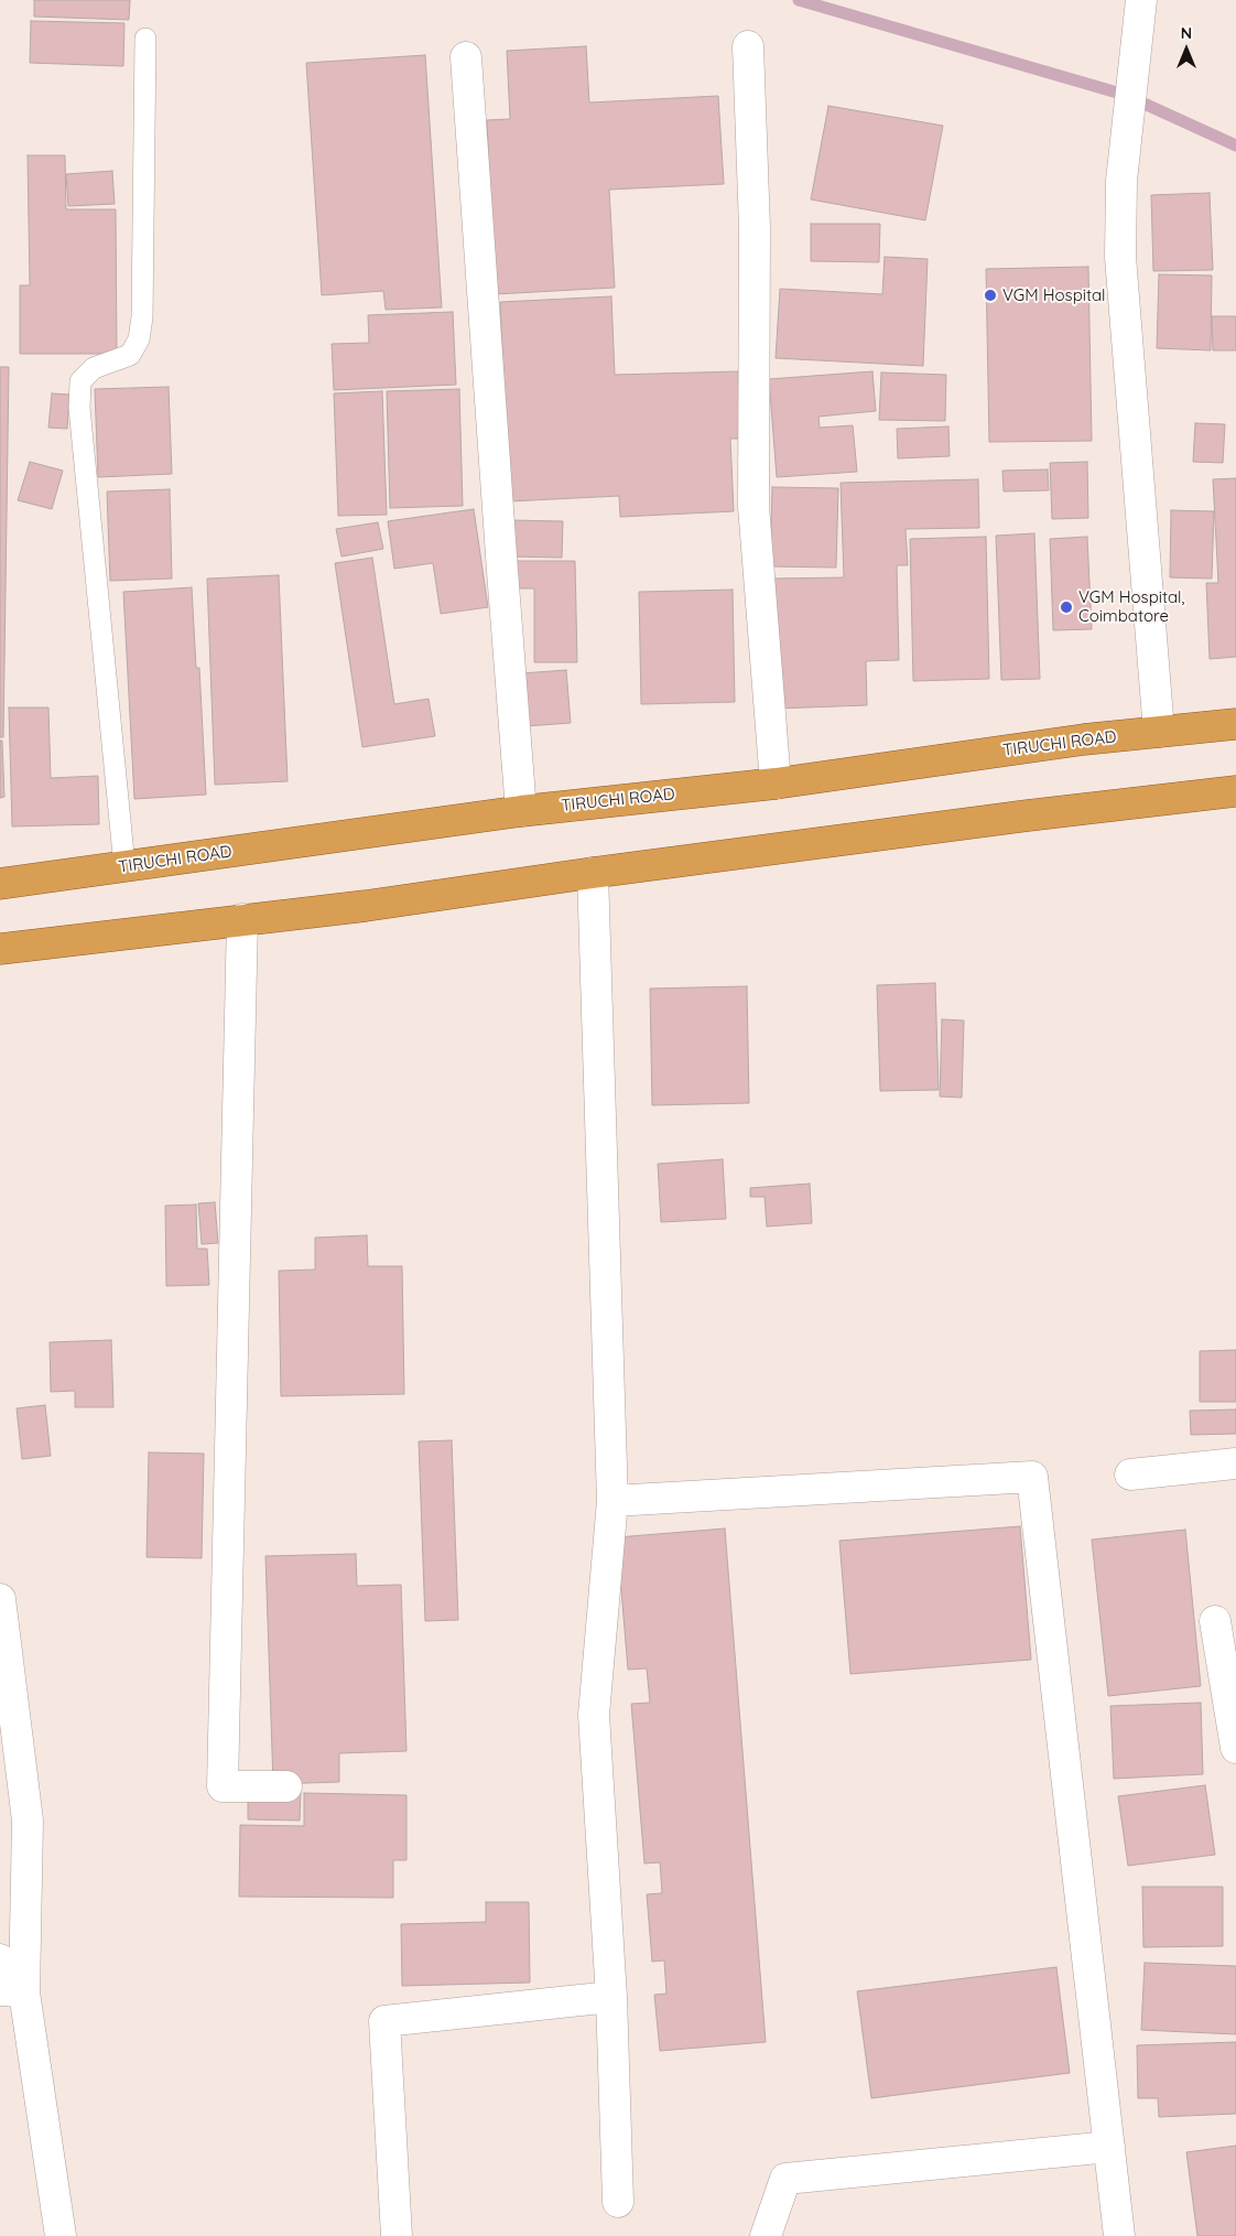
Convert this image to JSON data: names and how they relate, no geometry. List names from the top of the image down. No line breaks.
{"streets":{"highway":["TIRUCHI ROAD"]},"places":["VGM Hospital","VGM Hospital, Coimbatore"],"north":"top"}
